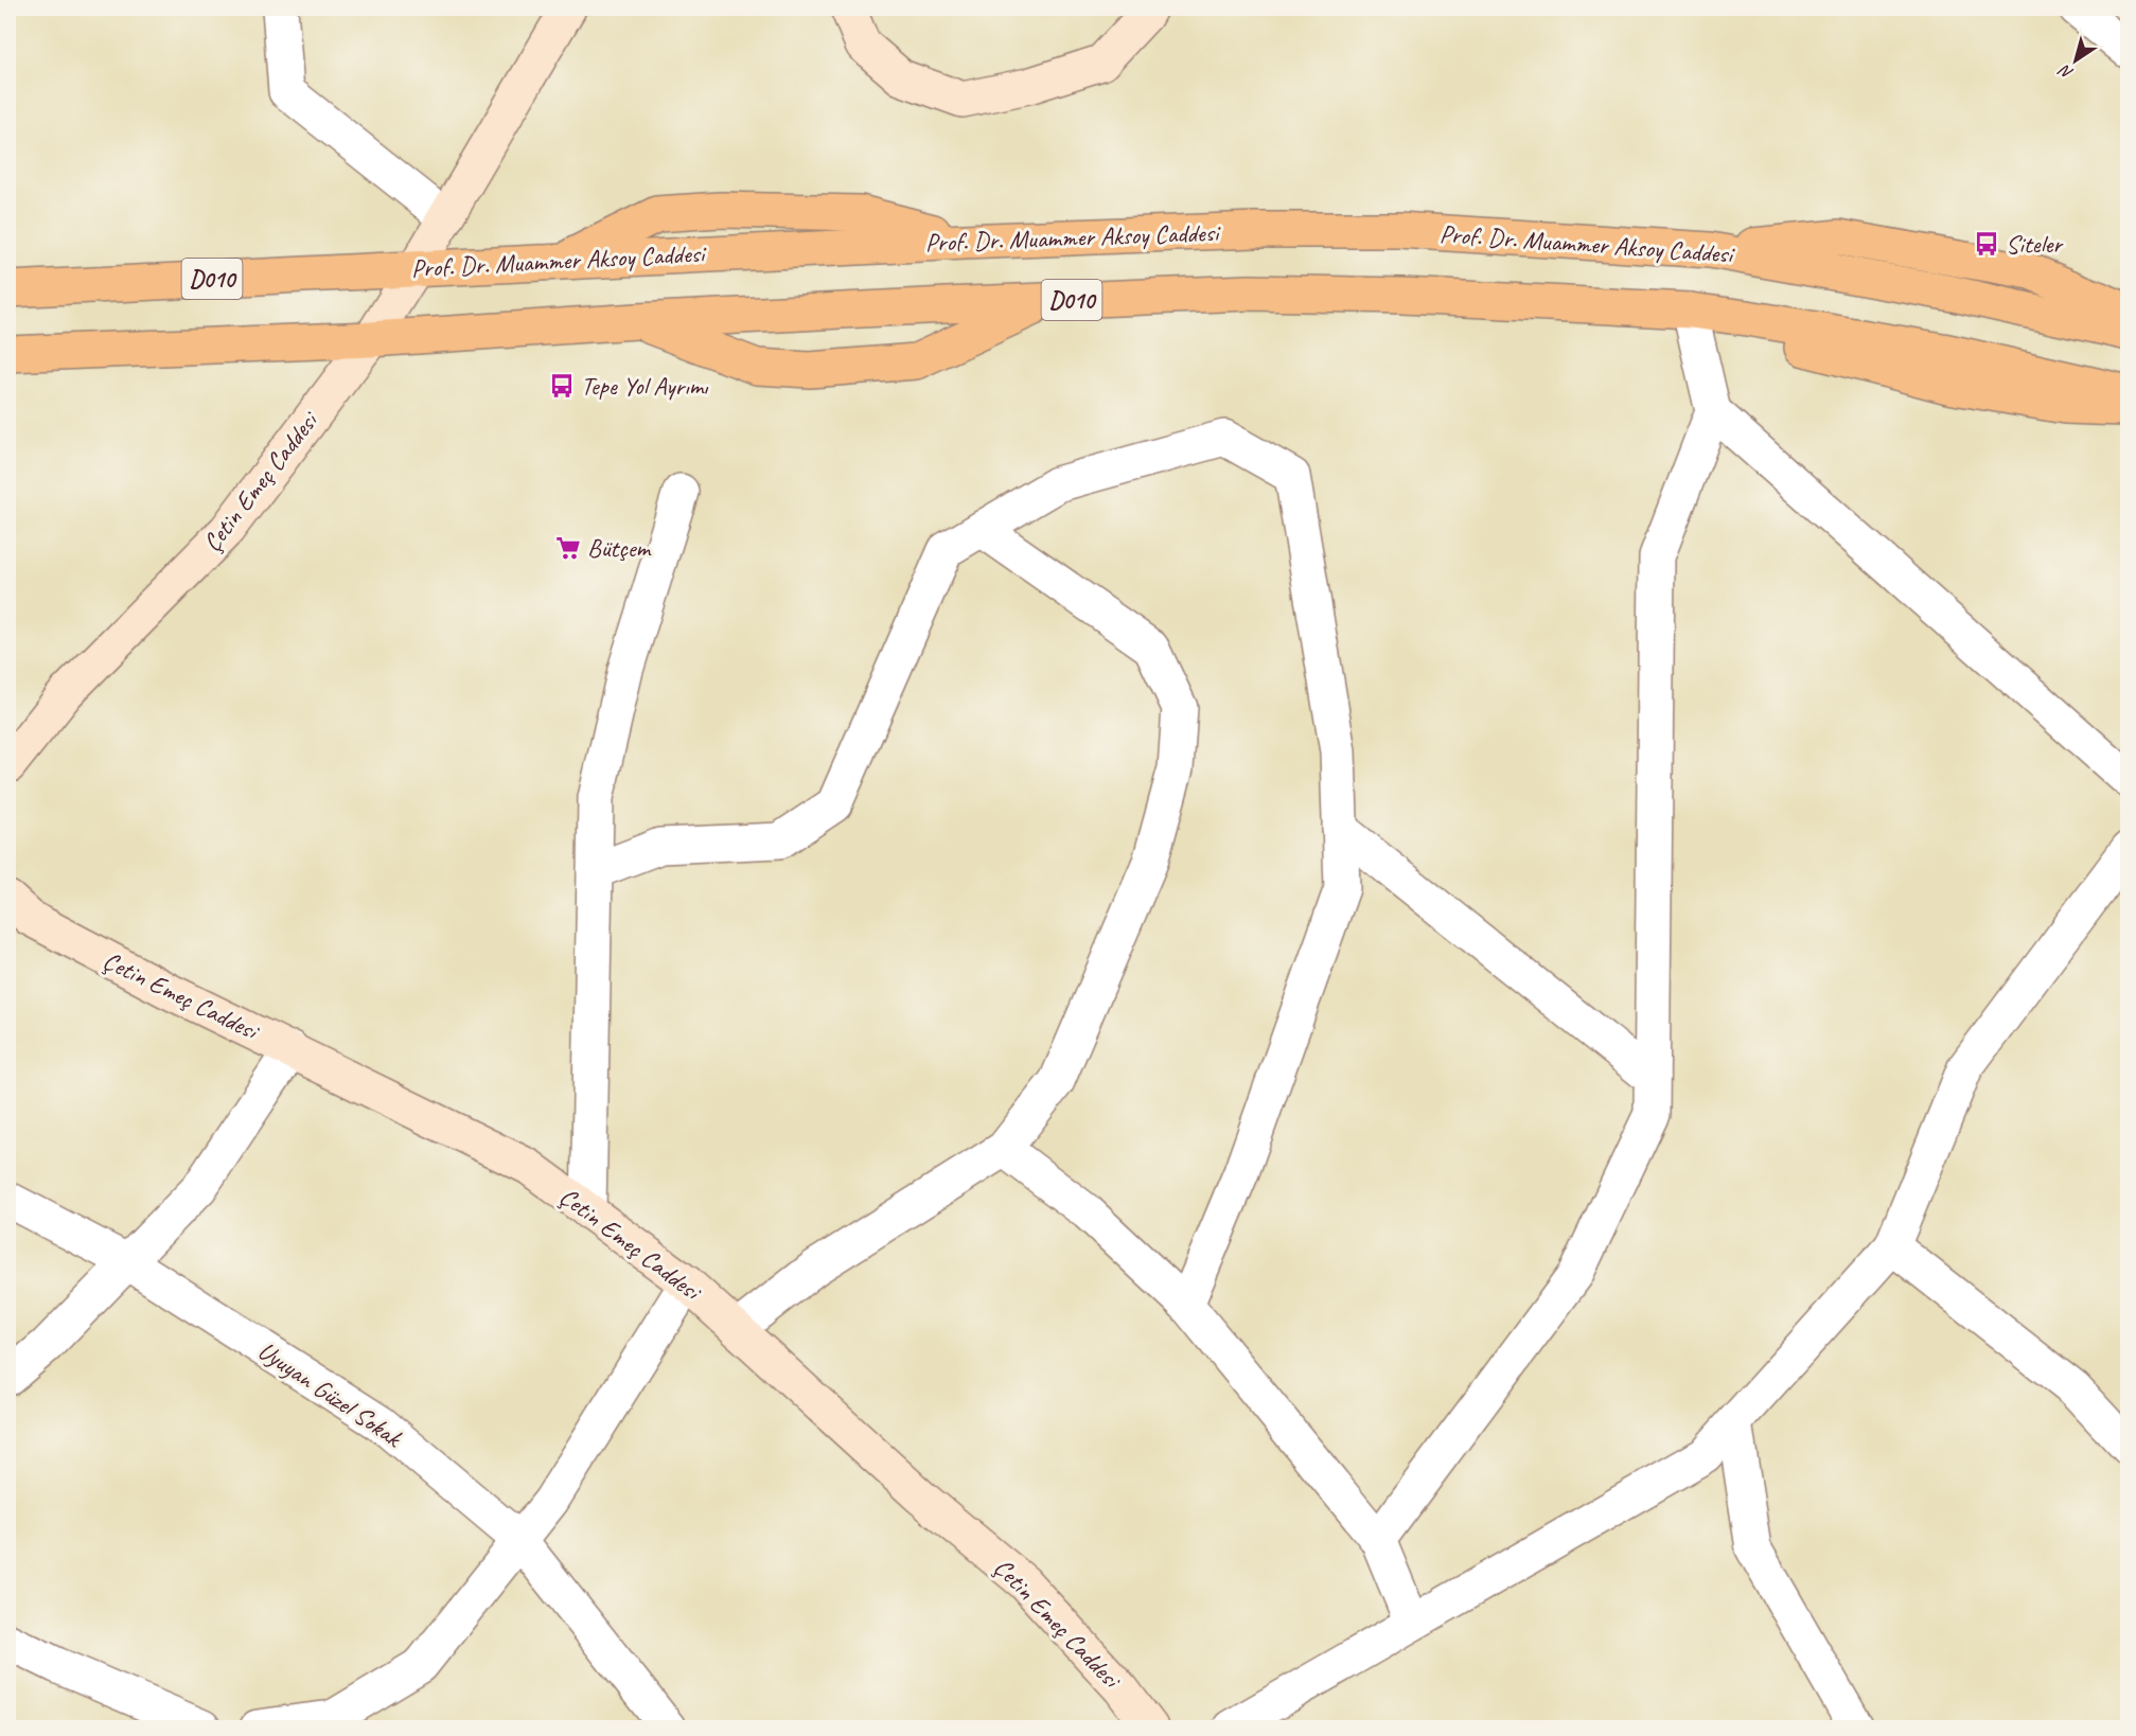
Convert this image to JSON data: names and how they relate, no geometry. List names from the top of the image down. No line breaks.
{"streets":{"highway":["Prof. Dr. Muammer Aksoy Caddesi","D010"],"street":["Çetin Emeç Caddesi","Uyuyan Güzel Sokak"]},"crossings":[["Prof. Dr. Muammer Aksoy Caddesi","Çetin Emeç Caddesi"],["D010","Çetin Emeç Caddesi"]],"places":{"bus stop":["Siteler","Tepe Yol Ayrımı"],"supermarket":["Bütçem"]},"north":"bottom left"}
